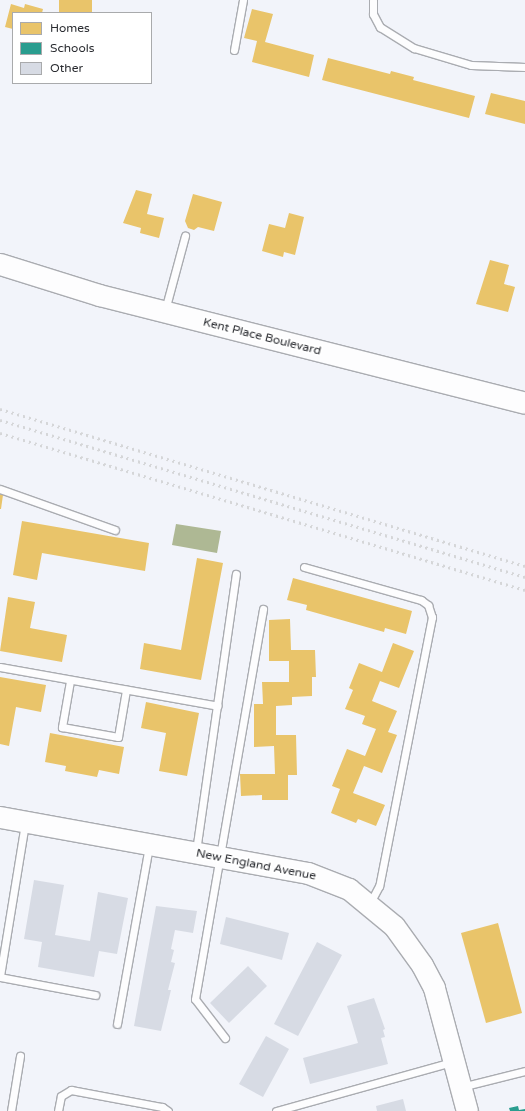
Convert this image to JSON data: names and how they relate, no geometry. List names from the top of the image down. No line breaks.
{"streets":{"street":["Kent Place Boulevard","New England Avenue"]},"legend":["Homes","Schools","Other"]}
